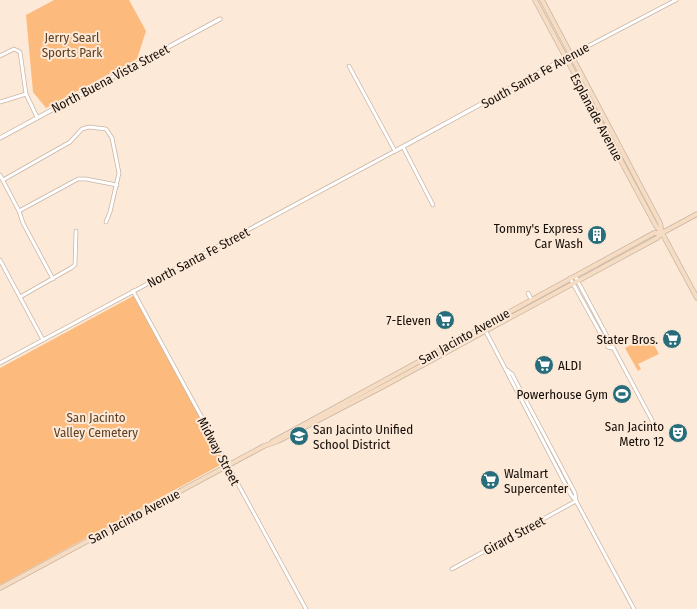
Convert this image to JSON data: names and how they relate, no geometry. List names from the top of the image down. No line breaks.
{"streets":{"main road":["Esplanade Avenue","San Jacinto Avenue"],"street":["South Santa Fe Avenue","North Buena Vista Street","North Santa Fe Street","Midway Street","Girard Street"]},"crossings":[["South Santa Fe Avenue","Esplanade Avenue"],["South Santa Fe Avenue","North Santa Fe Street"],["Esplanade Avenue","San Jacinto Avenue"],["North Santa Fe Street","Midway Street"],["San Jacinto Avenue","Midway Street"]],"parks":["Jerry Searl Sports Park","San Jacinto Valley Cemetery"],"places":{"building":["Tommy's Express Car Wash"],"supermarket":["7-Eleven","Stater Bros.","ALDI","Walmart Supercenter"],"sports":["Powerhouse Gym"],"theatre":["San Jacinto Metro 12"],"school or university":["San Jacinto Unified School District"]}}
